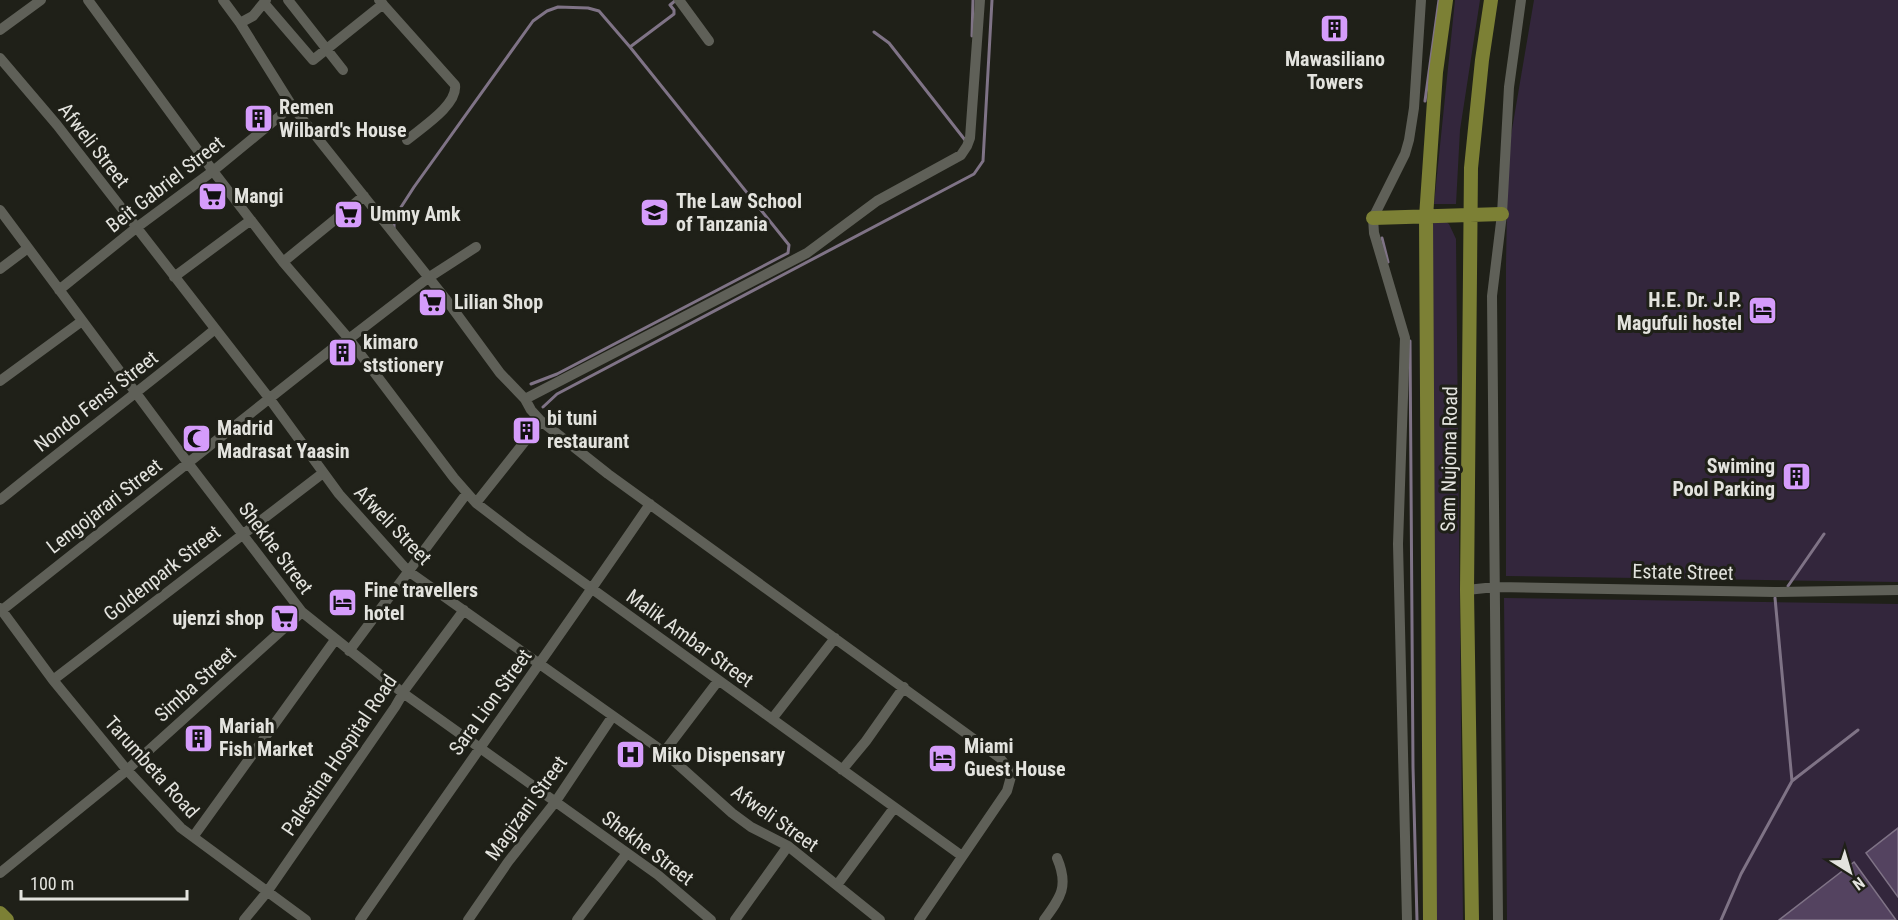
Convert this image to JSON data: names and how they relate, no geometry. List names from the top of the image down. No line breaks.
{"streets":{"main road":["Sam Nujoma Road"],"street":["Afweli Street","Beit Gabriel Street","Nondo Fensi Street","Lengojarari Street","Shekhe Street","Estate Street","Goldenpark Street","Malik Ambar Street","Simba Street","Sara Lion Street","Palestina Hospital Road","Tarumbeta Road","Magizani Street"]},"crossings":[["Afweli Street","Beit Gabriel Street"],["Afweli Street","Nondo Fensi Street"],["Afweli Street","Lengojarari Street"],["Afweli Street","Goldenpark Street"],["Afweli Street","Sara Lion Street"],["Afweli Street","Palestina Hospital Road"],["Afweli Street","Magizani Street"],["Beit Gabriel Street","Shekhe Street"],["Beit Gabriel Street","Malik Ambar Street"],["Nondo Fensi Street","Shekhe Street"],["Sam Nujoma Road","Estate Street"],["Lengojarari Street","Shekhe Street"],["Lengojarari Street","Malik Ambar Street"],["Lengojarari Street","Tarumbeta Road"],["Shekhe Street","Goldenpark Street"],["Shekhe Street","Simba Street"],["Shekhe Street","Sara Lion Street"],["Shekhe Street","Palestina Hospital Road"],["Shekhe Street","Magizani Street"],["Goldenpark Street","Tarumbeta Road"],["Malik Ambar Street","Sara Lion Street"],["Simba Street","Tarumbeta Road"],["Palestina Hospital Road","Tarumbeta Road"]],"places":{"building":["Mawasiliano Towers","Remen Wilbard's House","kimaro ststionery","bi tuni restaurant","Swiming Pool Parking","Mariah Fish Market"],"supermarket":["Mangi","Ummy Amk","Lilian Shop","ujenzi shop"],"school or university":["The Law School of Tanzania"],"hotel":["H.E. Dr. J.P. Magufuli hostel","Fine travellers hotel","Miami Guest House"],"mosque":["Madrid Madrasat Yaasin"],"hospital":["Miko Dispensary"]},"scale_bar":"100 m","north":"bottom right"}
